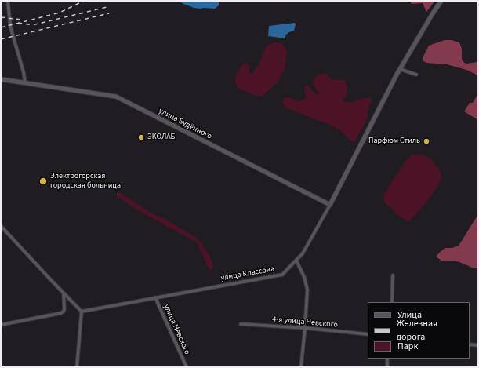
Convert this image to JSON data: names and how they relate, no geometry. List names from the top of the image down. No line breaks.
{"streets":{"street":["улица Будённого","улица Классона","4-я улица Невского","улица Невского"]},"crossings":[["улица Будённого","улица Классона"],["улица Классона","улица Невского"]],"places":["ЭКОЛАБ","Парфюм Стиль","Электрогорская городская больница"],"legend":["Улица","Железная дорога","Парк"]}
